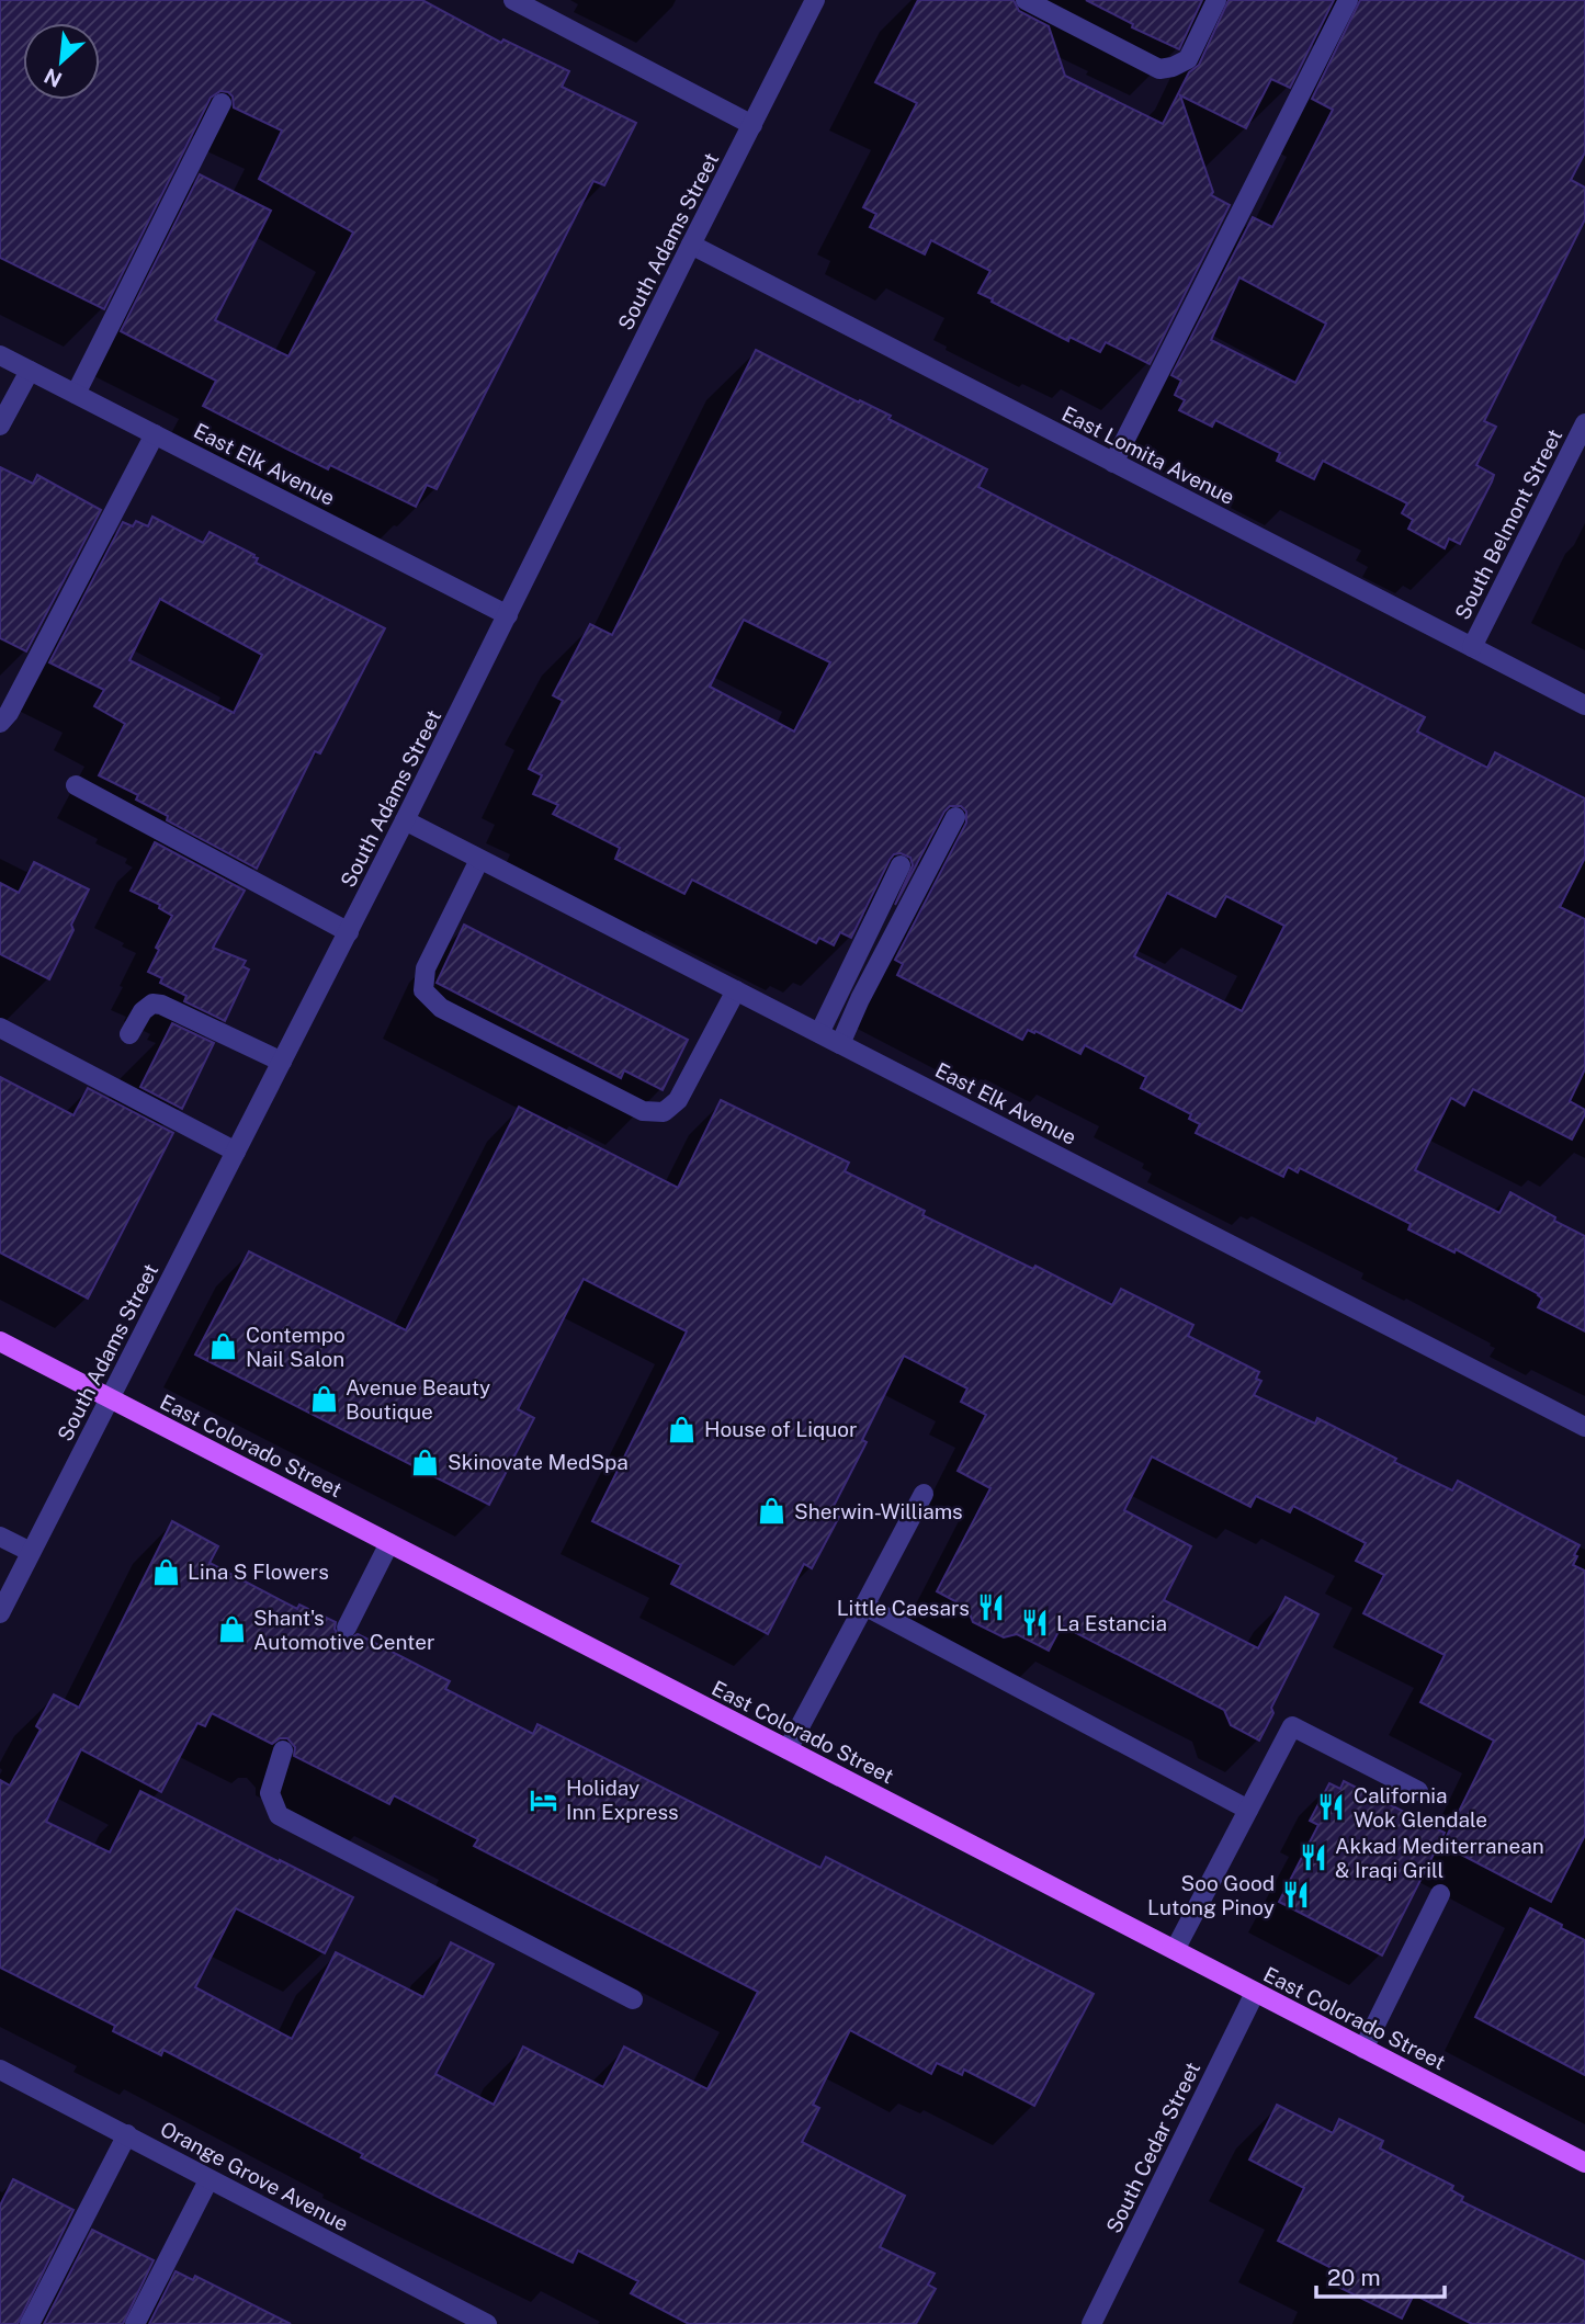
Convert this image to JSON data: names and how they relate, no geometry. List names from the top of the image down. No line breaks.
{"streets":{"main road":["East Colorado Street"],"street":["South Adams Street","East Lomita Avenue","East Elk Avenue","South Belmont Street","South Cedar Street","Orange Grove Avenue"]},"crossings":[["South Adams Street","East Lomita Avenue"],["South Adams Street","East Elk Avenue"],["South Adams Street","East Colorado Street"],["East Lomita Avenue","South Belmont Street"],["East Colorado Street","South Cedar Street"]],"places":{"shop":["Contempo Nail Salon","Avenue Beauty Boutique","House of Liquor","Skinovate MedSpa","Sherwin-Williams","Lina S Flowers","Shant's Automotive Center"],"restaurant":["Little Caesars","La Estancia","California Wok Glendale","Akkad Mediterranean & Iraqi Grill","Soo Good Lutong Pinoy"],"hotel":["Holiday Inn Express"]},"scale_bar":"20 m","north":"bottom left"}
